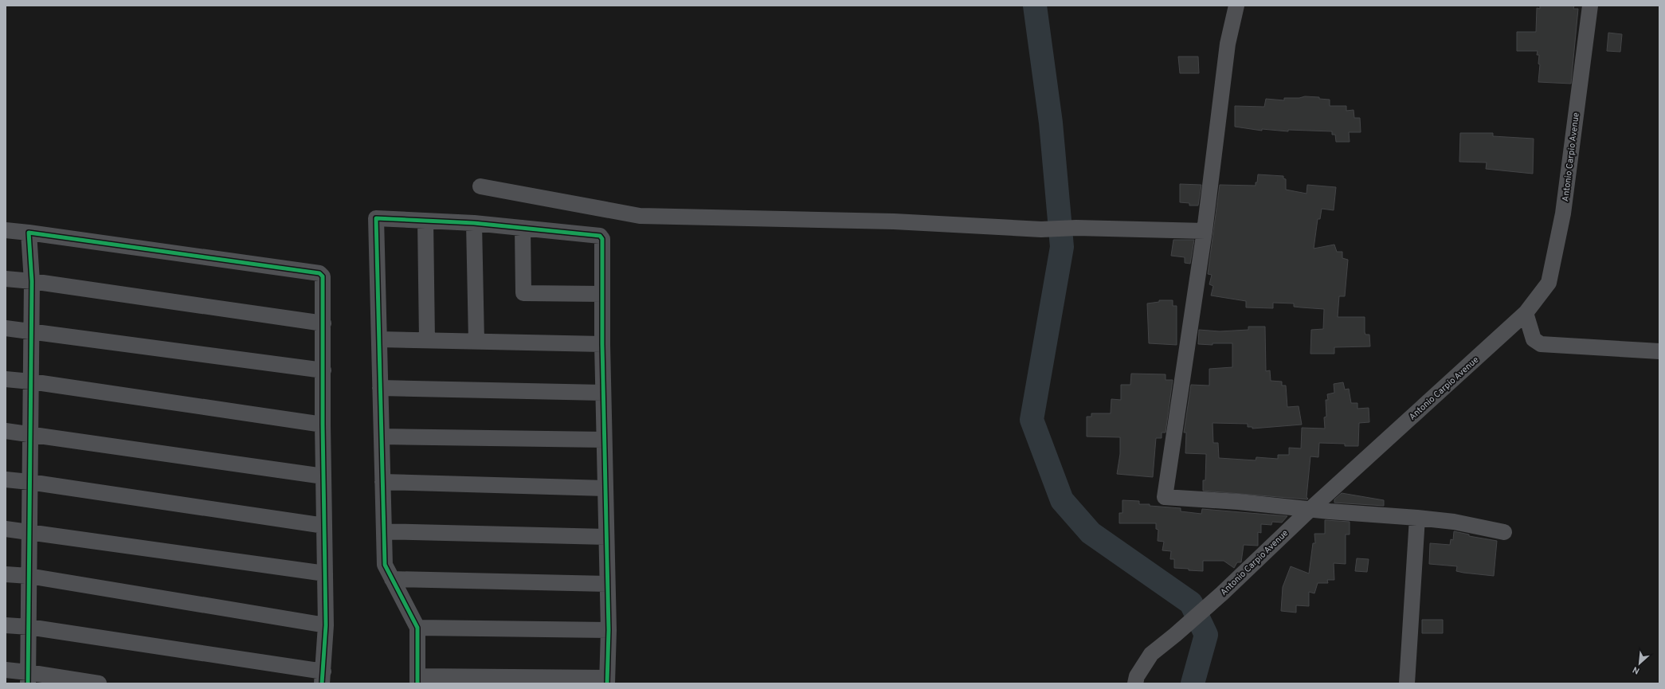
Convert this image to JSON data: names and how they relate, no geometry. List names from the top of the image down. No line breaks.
{"streets":{"street":["Antonio Carpio Avenue"]},"north":"bottom left"}
